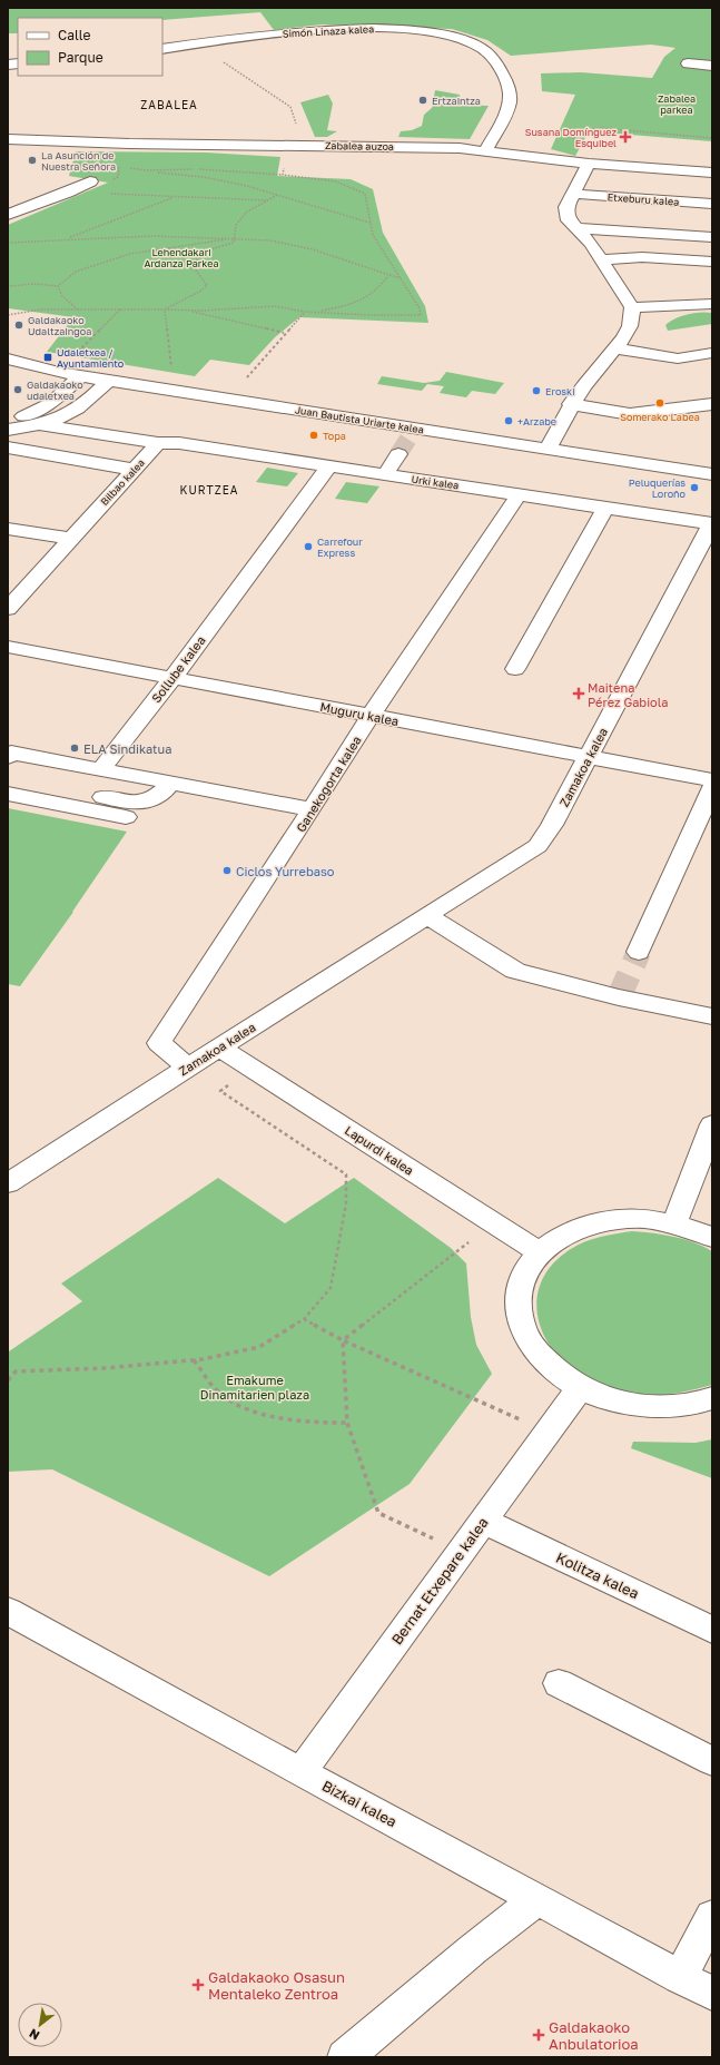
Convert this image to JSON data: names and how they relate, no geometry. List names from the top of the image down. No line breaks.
{"streets":{"street":["Simón Linaza kalea","Zabalea auzoa","Etxeburu kalea","Juan Bautista Uriarte kalea","Bilbao kalea","Urki kalea","Sollube kalea","Muguru kalea","Zamakoa kalea","Ganekogorta kalea","Lapurdi kalea","Kolitza kalea","Bernat Etxepare kalea","Bizkai kalea"]},"crossings":[["Simón Linaza kalea","Zabalea auzoa"],["Bilbao kalea","Urki kalea"],["Urki kalea","Sollube kalea"],["Urki kalea","Zamakoa kalea"],["Urki kalea","Ganekogorta kalea"],["Sollube kalea","Muguru kalea"],["Muguru kalea","Zamakoa kalea"],["Muguru kalea","Ganekogorta kalea"],["Zamakoa kalea","Ganekogorta kalea"],["Zamakoa kalea","Lapurdi kalea"],["Kolitza kalea","Bernat Etxepare kalea"],["Bernat Etxepare kalea","Bizkai kalea"]],"districts":["ZABALEA","KURTZEA"],"parks":["Zabalea parkea","Lehendakari Ardanza Parkea","Emakume Dinamitarien plaza"],"places":{"other":["Ertzaintza","La Asunción de Nuestra Señora","Galdakaoko Udaltzaingoa","Galdakaoko udaletxea","Eroski","Somerako Labea","+Arzabe","Topa","Peluquerías Loroño","Carrefour Express","ELA Sindikatua","Ciclos Yurrebaso"],"health":["Susana Domínguez Esquibel","Maitena Pérez Gabiola","Galdakaoko Osasun Mentaleko Zentroa","Galdakaoko Anbulatorioa"],"transit":["Udaletxea / Ayuntamiento"]},"legend":["Calle","Parque"],"north":"bottom left"}
